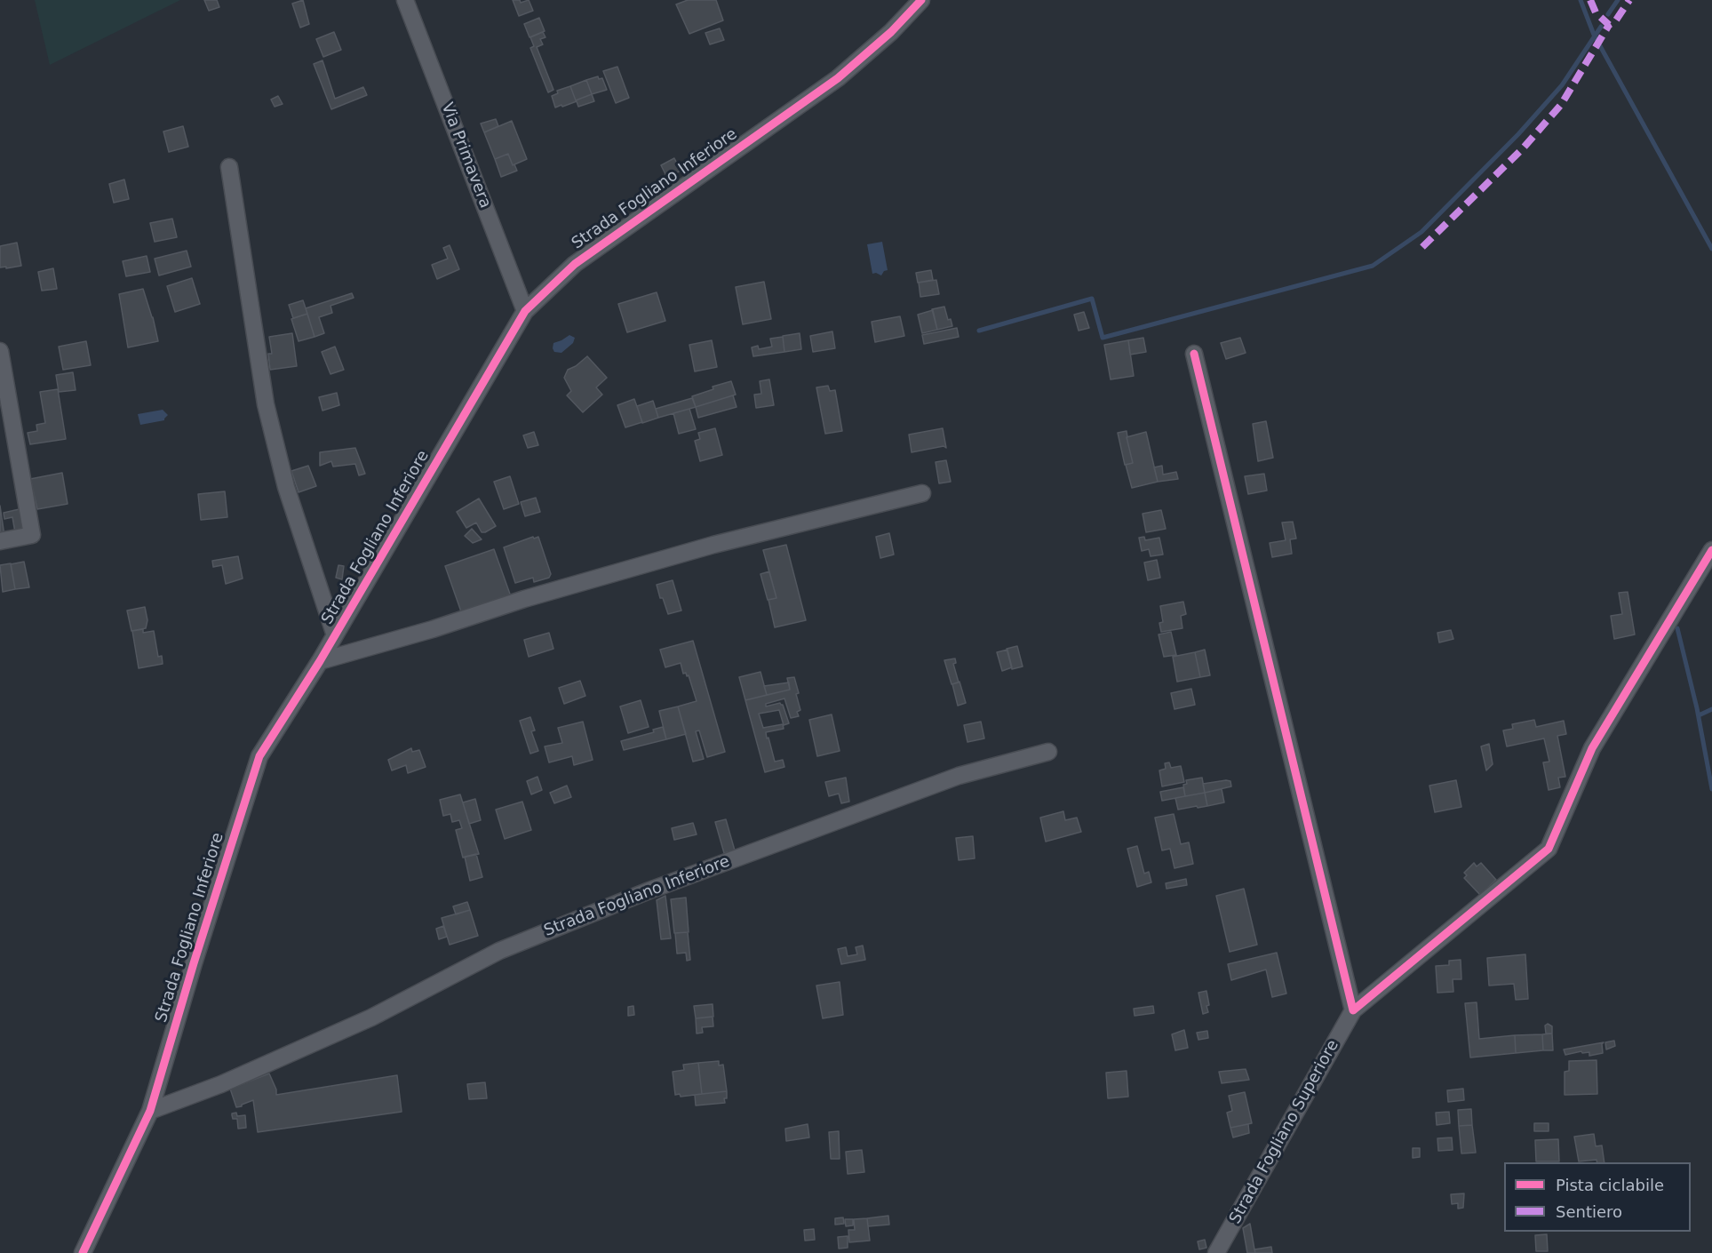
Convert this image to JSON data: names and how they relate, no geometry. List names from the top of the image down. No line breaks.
{"streets":{"street":["Via Primavera","Strada Fogliano Inferiore","Strada Fogliano Superiore"]},"crossings":[["Via Primavera","Strada Fogliano Inferiore"]],"legend":["Pista ciclabile","Sentiero"]}
